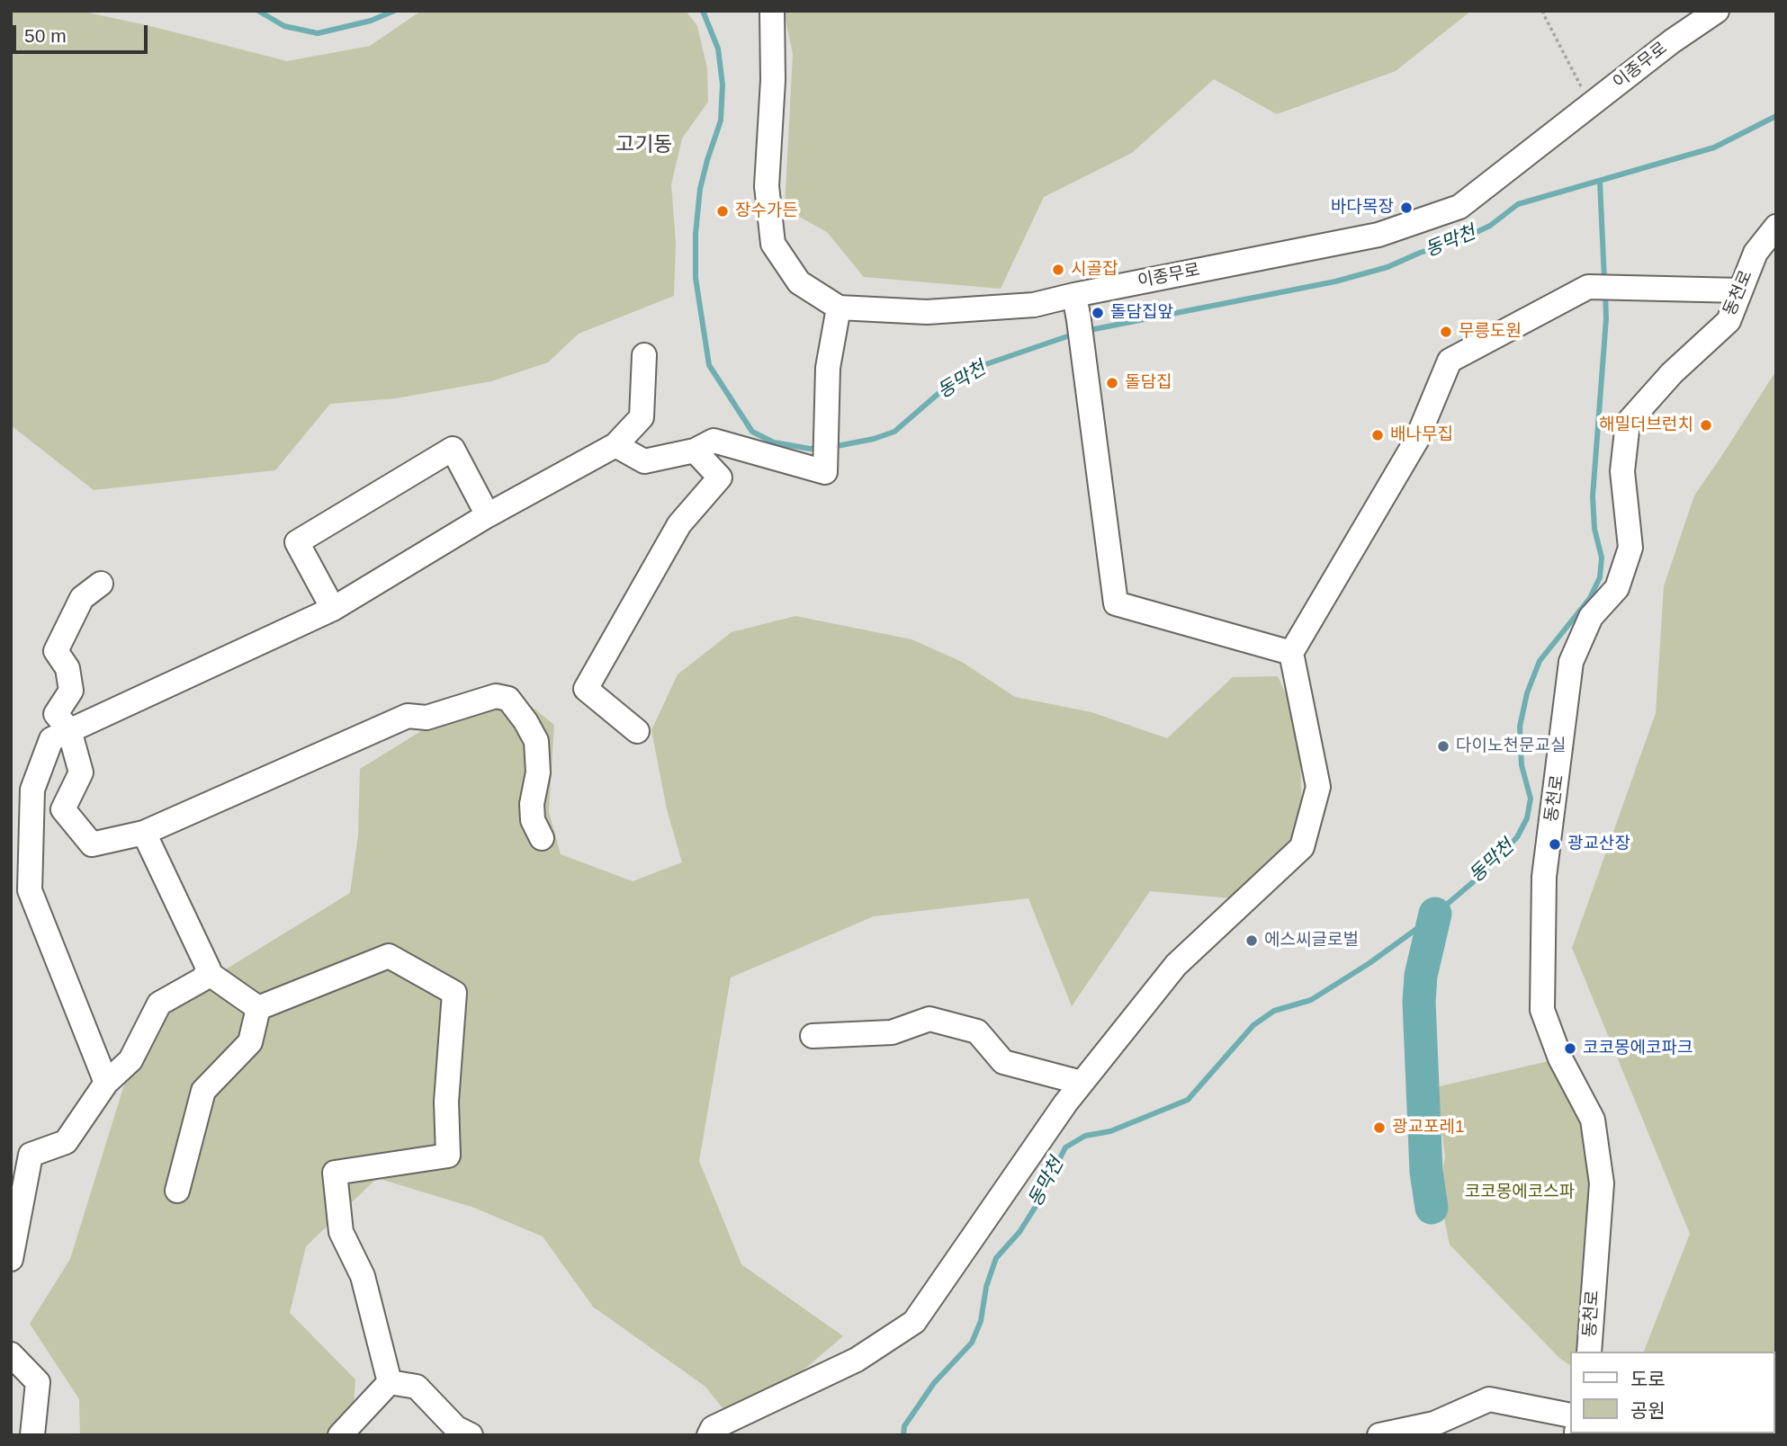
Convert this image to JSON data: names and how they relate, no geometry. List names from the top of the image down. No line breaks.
{"streets":{"street":["이종무로","동천로"]},"districts":["고기동"],"water":["동막천"],"parks":["코코몽에코스파"],"places":["바다목장","장수가든","시골잡","돌담집앞","무릉도원","돌담집","해밀더브런치","배나무집","다이노천문교실","광교산장","에스씨글로벌","코코몽에코파크","광교포레1"],"legend":["도로","공원"],"scale_bar":"50 m"}
